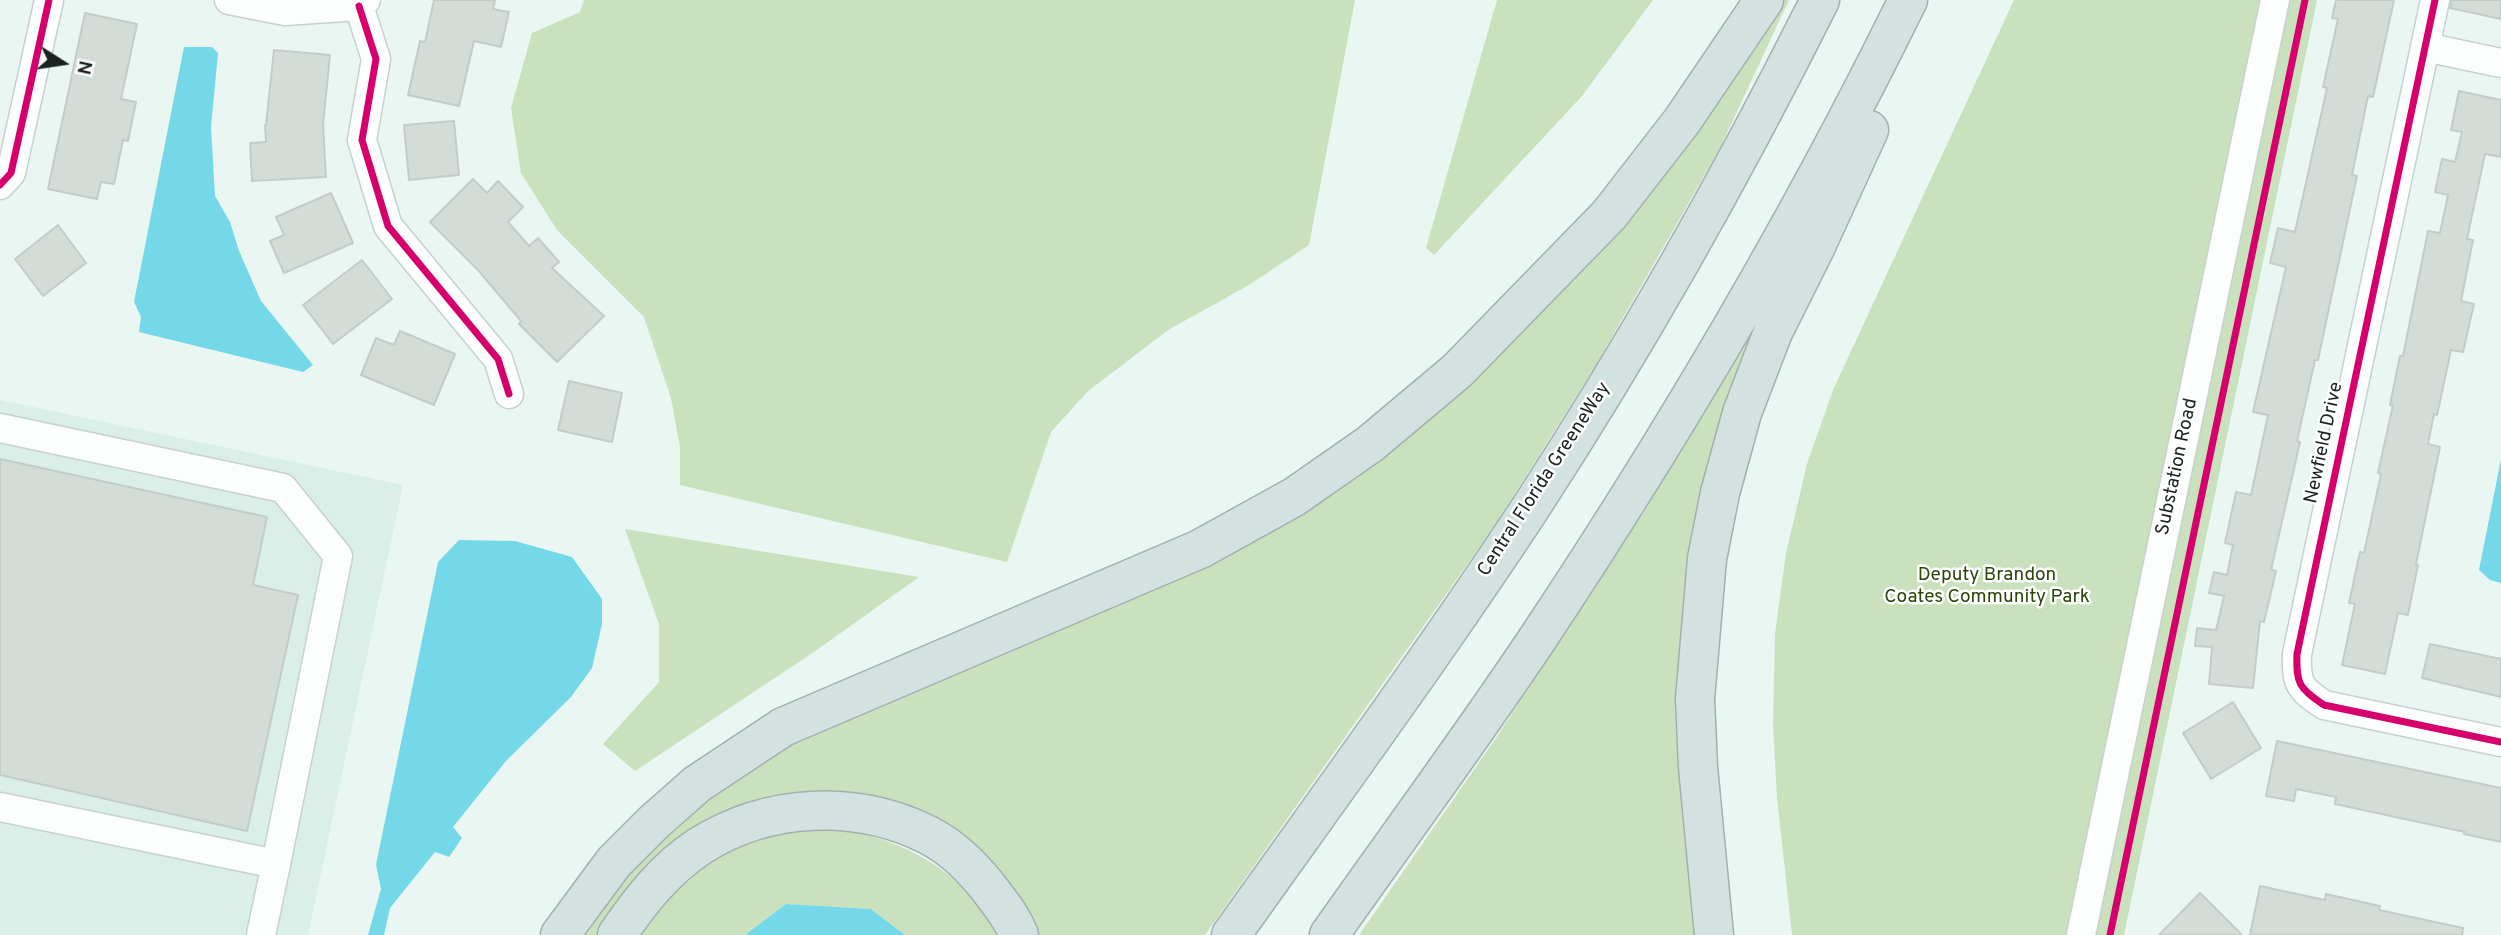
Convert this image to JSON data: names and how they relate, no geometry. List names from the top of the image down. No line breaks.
{"streets":{"highway":["Central Florida GreeneWay"],"street":["Newfield Drive","Substation Road"]},"parks":["Deputy Brandon Coates Community Park"],"north":"right"}
